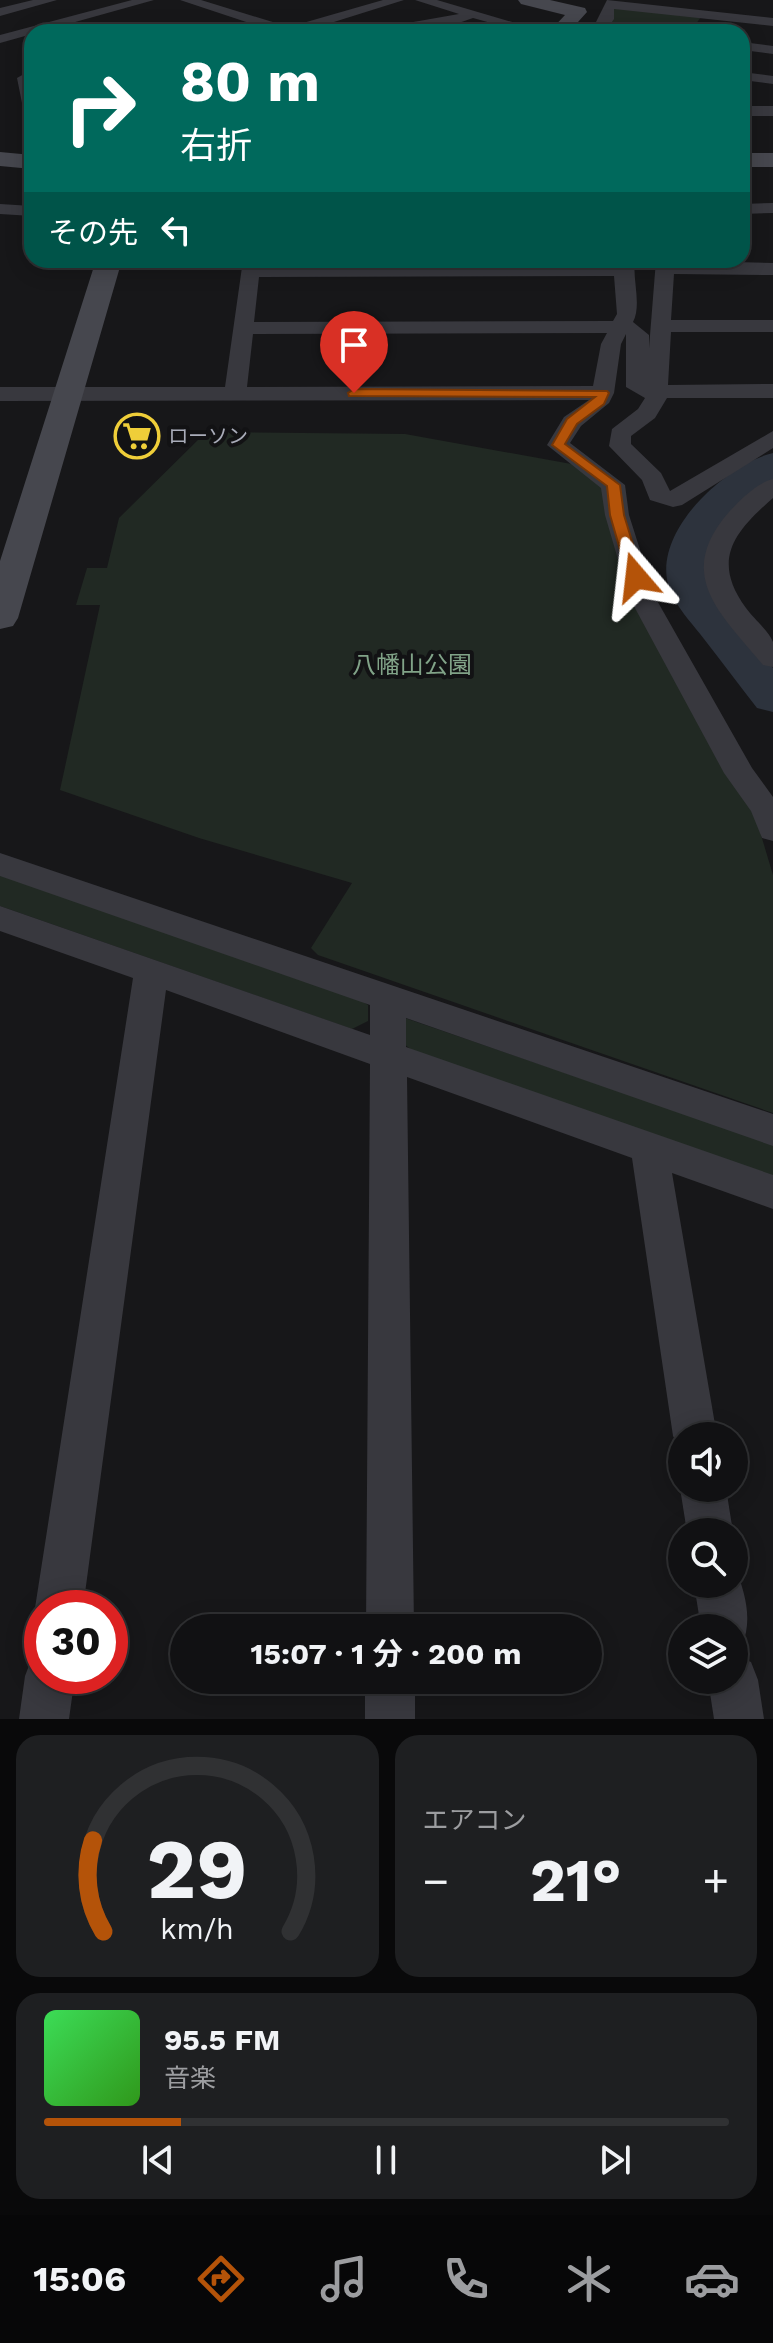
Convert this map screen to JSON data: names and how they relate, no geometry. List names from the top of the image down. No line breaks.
{"parks":["八幡山公園"],"places":{"supermarket":["ローソン"]},"page":{"turn":["80 m","右折"],"then":"その先","limit":"30","trip":"15:07 · 1 分 · 200 m","tile":"エアコン","heat":["−","21°","+"],"song":["95.5 FM","音楽"],"tabs":"15:06","gauge":["29","km/h"]}}
